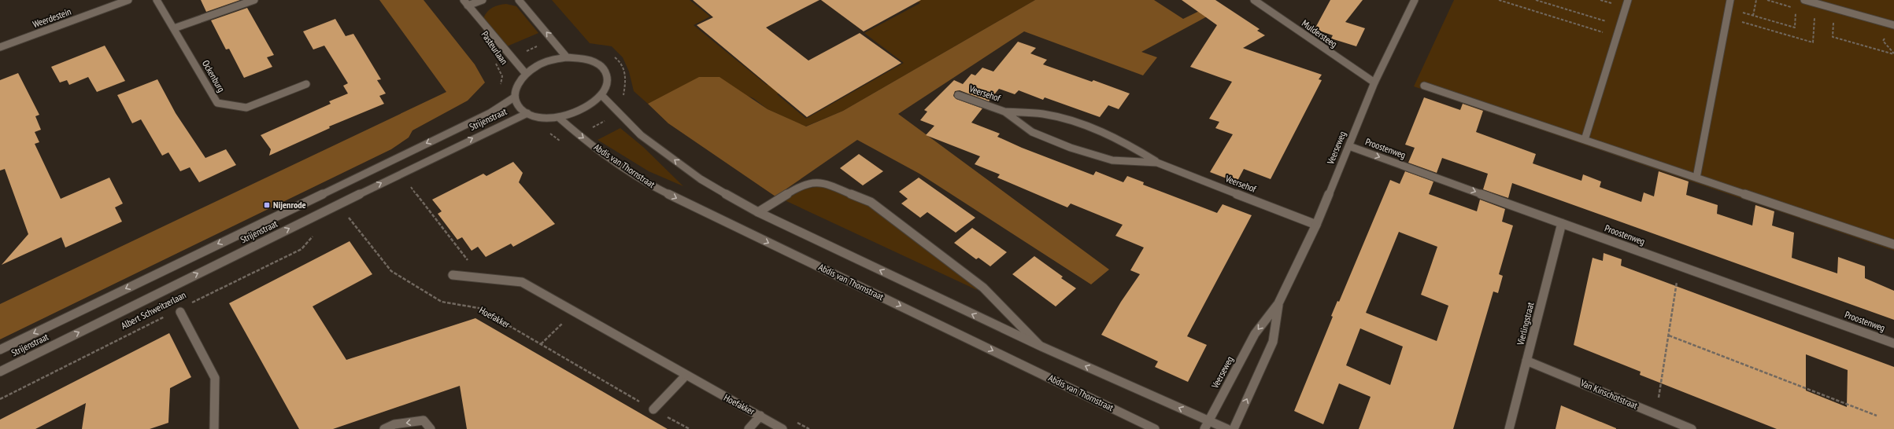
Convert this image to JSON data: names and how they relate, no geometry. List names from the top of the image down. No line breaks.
{"streets":{"street":["Weerdestein","Muldersteeg","Pasteurlaan","Ockenburg","Veersehof","Strijenstraat","Veerseweg","Proostenweg","Abdis van Thornstraat","Albert Schweitzerlaan","Hoefakker","Vierlingstraat","Van Kinschotstraat"]},"crossings":[["Muldersteeg","Veerseweg"],["Pasteurlaan","Strijenstraat"],["Pasteurlaan","Abdis van Thornstraat"],["Veersehof","Veerseweg"],["Strijenstraat","Abdis van Thornstraat"],["Veerseweg","Proostenweg"],["Proostenweg","Vierlingstraat"],["Vierlingstraat","Van Kinschotstraat"]],"one_way":["Proostenweg"],"places":{"transit":["Nijenrode"]}}
